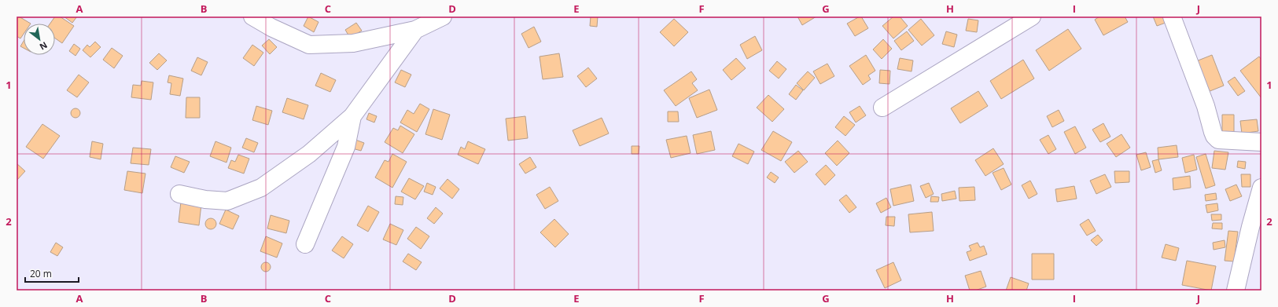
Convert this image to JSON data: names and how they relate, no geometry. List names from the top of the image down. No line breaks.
{"scale_bar":"20 m","north":"bottom right","grid":{"columns":["A","B","C","D","E","F","G","H","I","J"],"rows":["1","2"]}}
